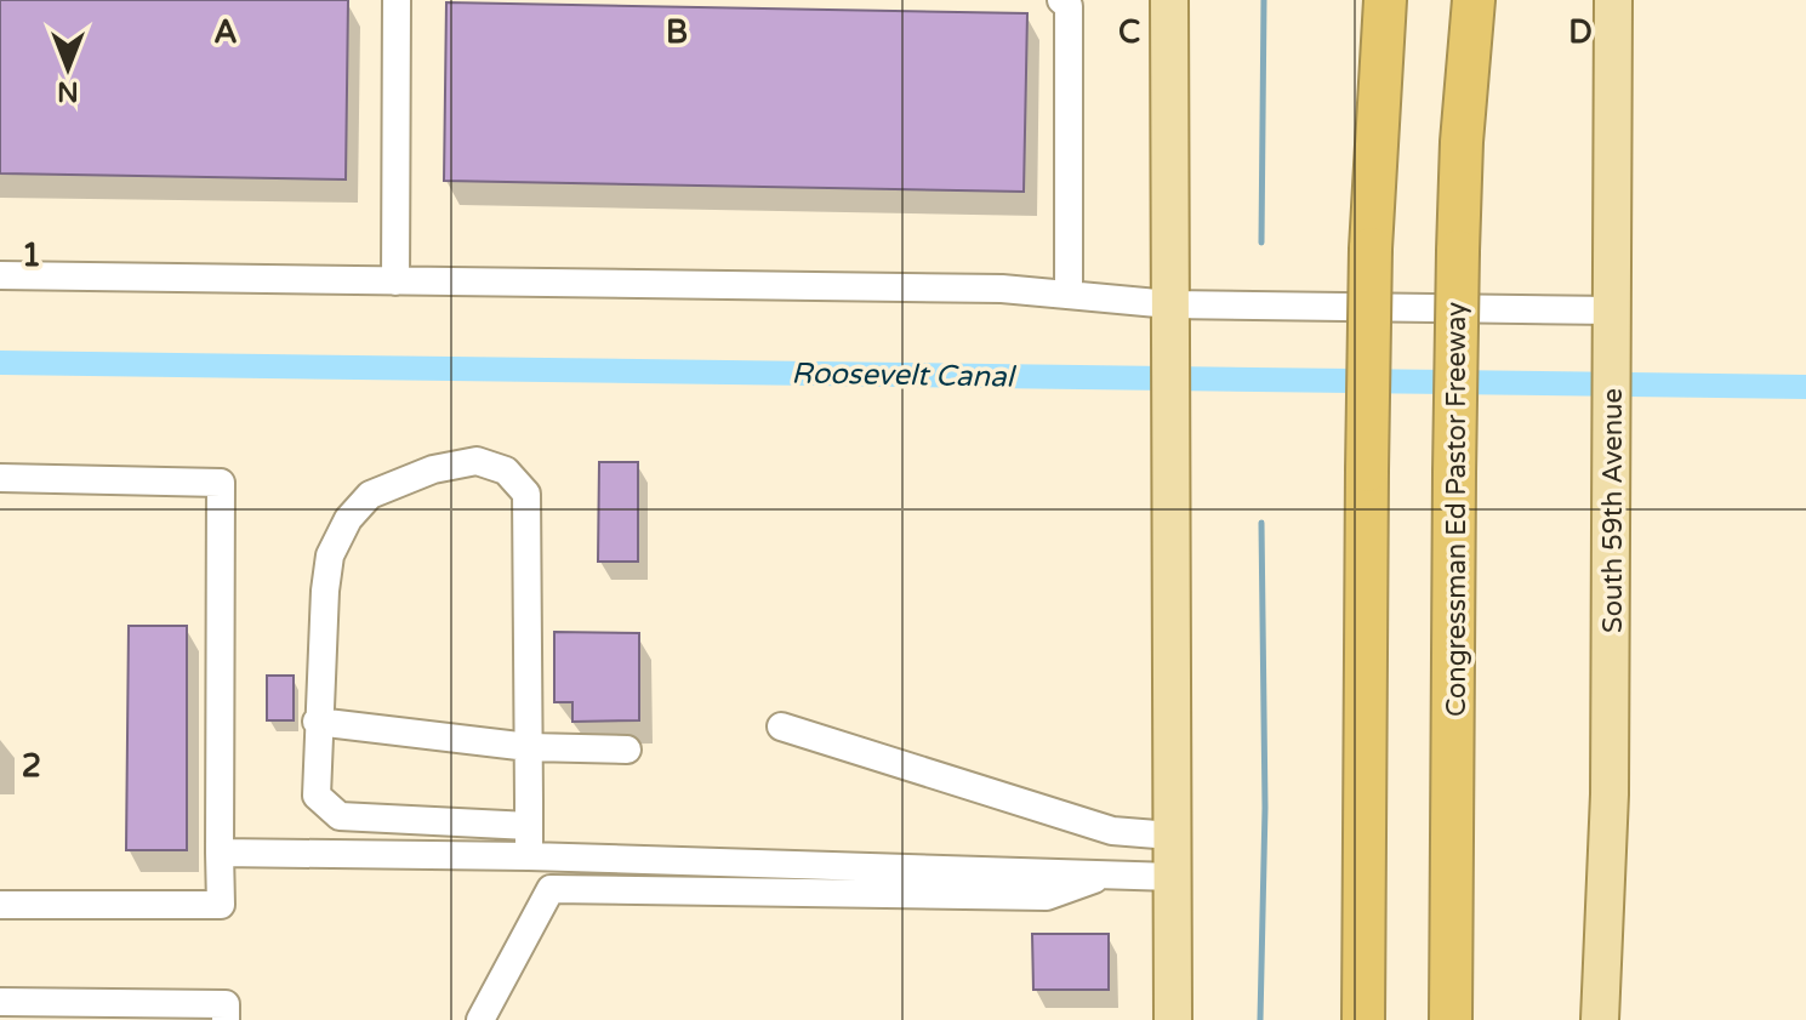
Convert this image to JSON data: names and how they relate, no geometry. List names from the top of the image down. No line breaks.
{"streets":{"highway":["Congressman Ed Pastor Freeway"],"main road":["South 59th Avenue"]},"water":["Roosevelt Canal"],"north":"bottom","grid":{"columns":["A","B","C","D"],"rows":["1","2"]}}
